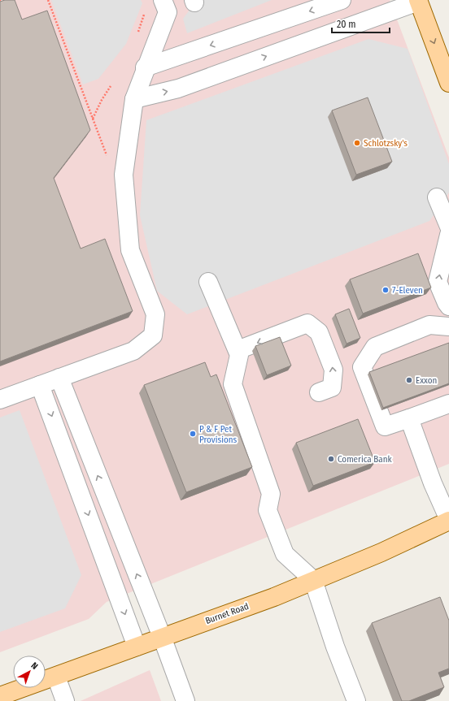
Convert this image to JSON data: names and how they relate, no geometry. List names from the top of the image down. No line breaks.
{"streets":{"main road":["Burnet Road"]},"places":["Schlotzsky's","7-Eleven","Exxon","P & F Pet Provisions","Comerica Bank"],"scale_bar":"20 m","north":"top right"}
